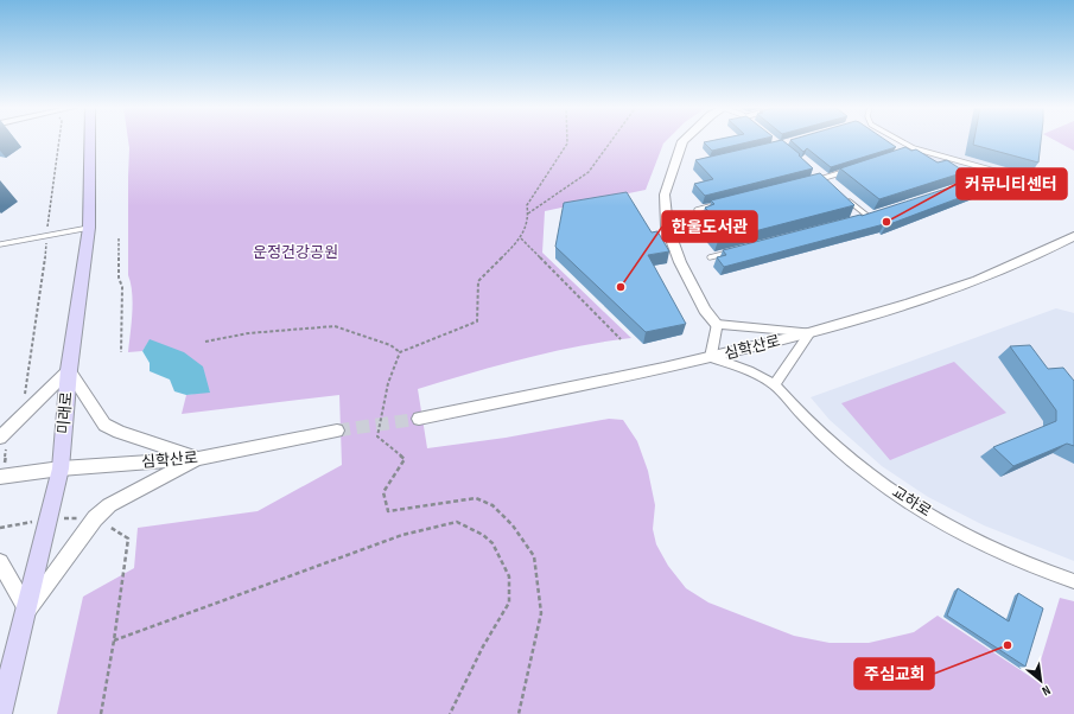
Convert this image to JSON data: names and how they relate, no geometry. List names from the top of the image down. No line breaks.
{"streets":{"main road":["미래로"],"street":["심학산로","교하로"]},"crossings":[["심학산로","미래로"]],"parks":["운정건강공원"],"places":["커뮤니티센터","한울도서관","주심교회"],"north":"bottom right"}
